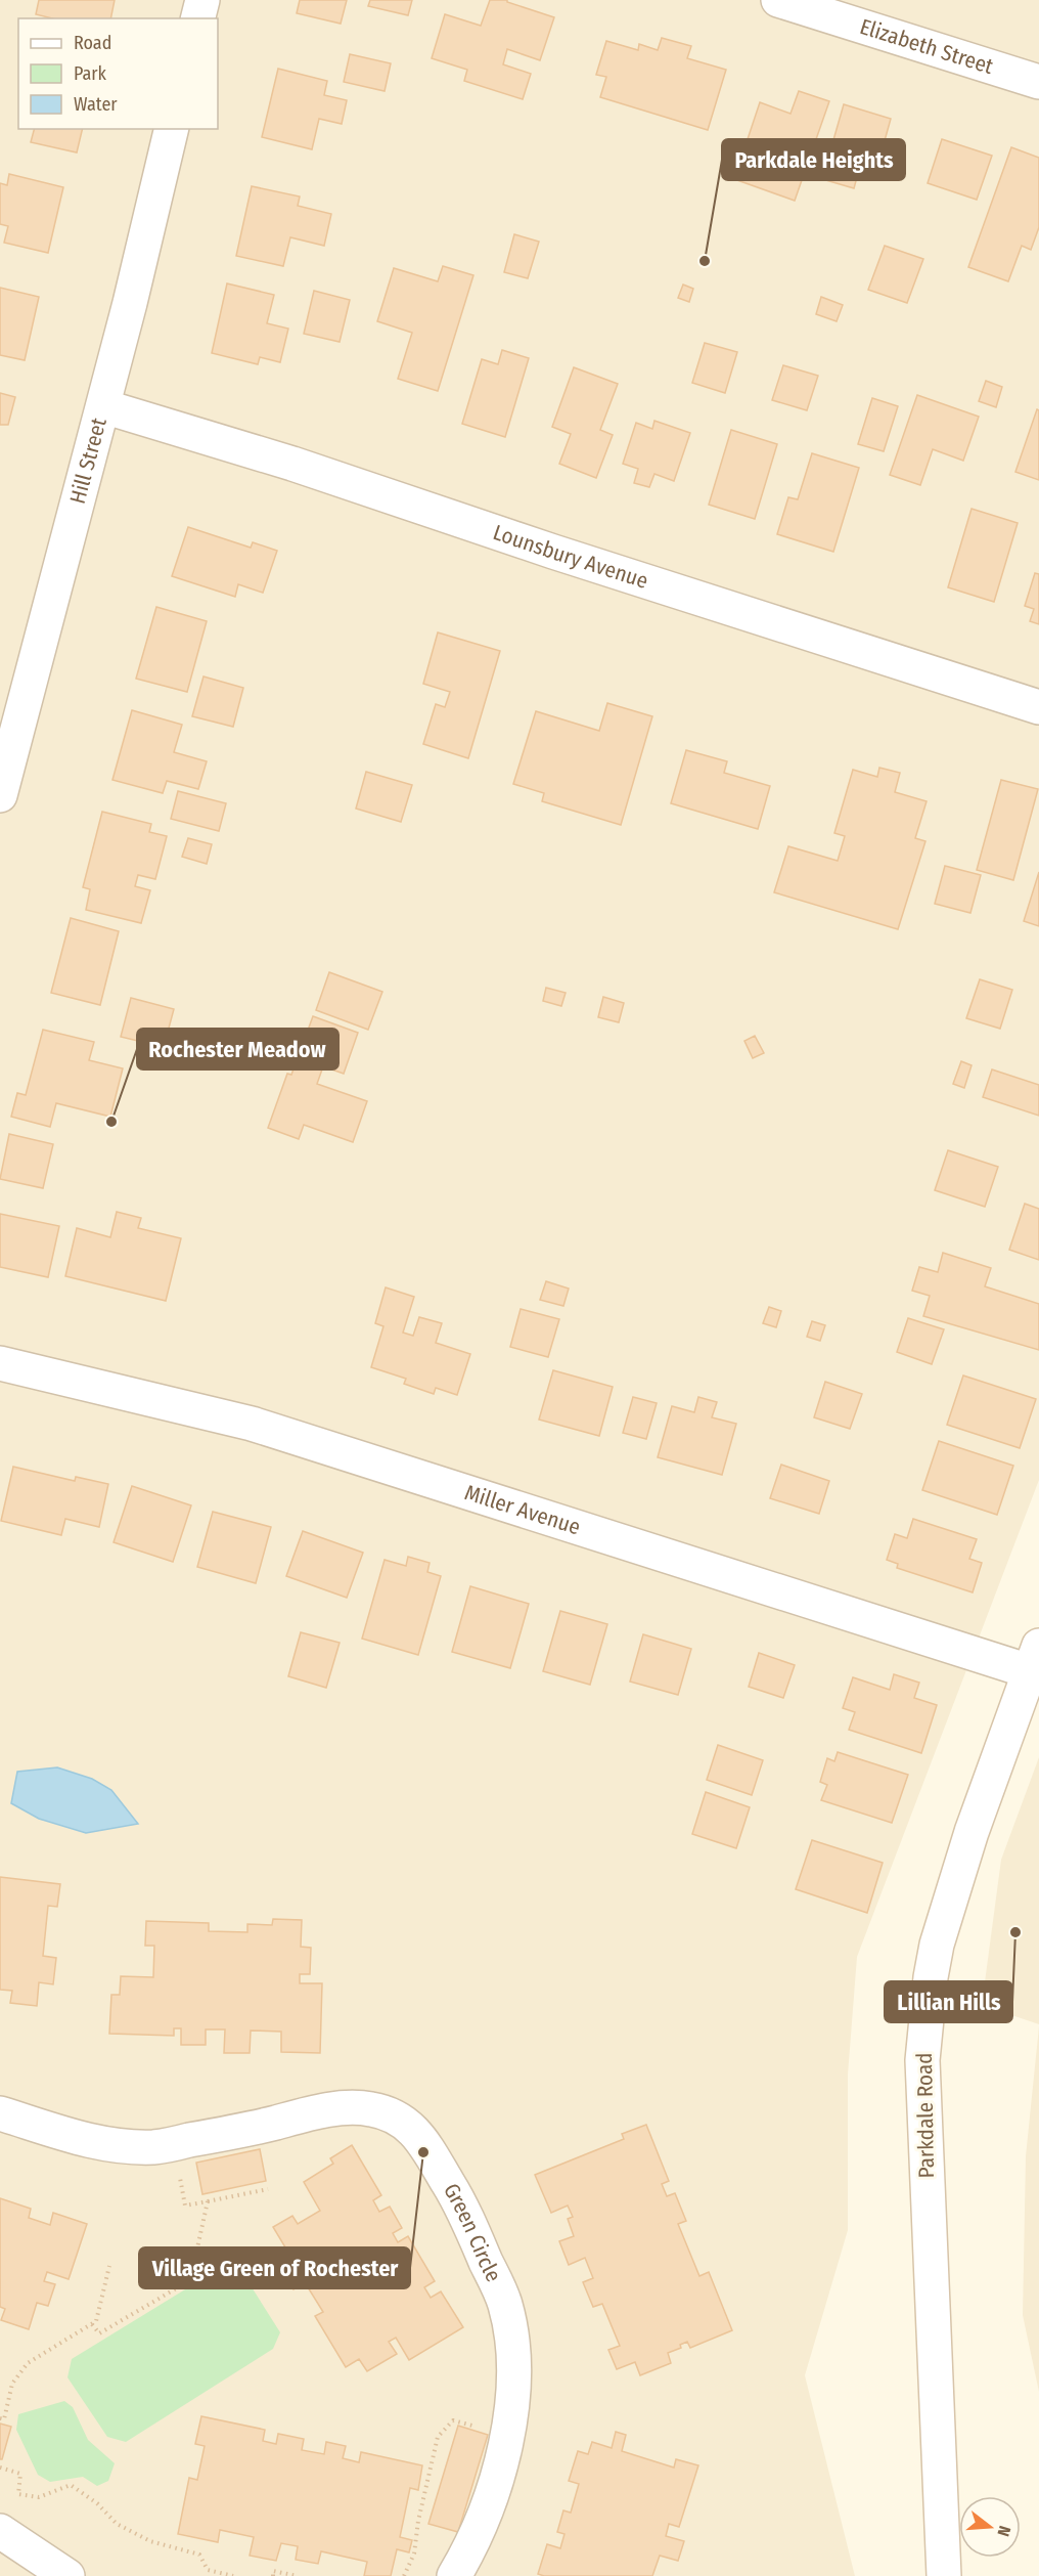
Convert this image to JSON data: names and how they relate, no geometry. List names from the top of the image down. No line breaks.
{"streets":{"street":["Elizabeth Street","Hill Street","Lounsbury Avenue","Miller Avenue","Parkdale Road","Green Circle"]},"crossings":[["Hill Street","Lounsbury Avenue"],["Miller Avenue","Parkdale Road"]],"places":["Parkdale Heights","Rochester Meadow","Lillian Hills","Village Green of Rochester"],"legend":["Road","Park","Water"],"north":"right"}
